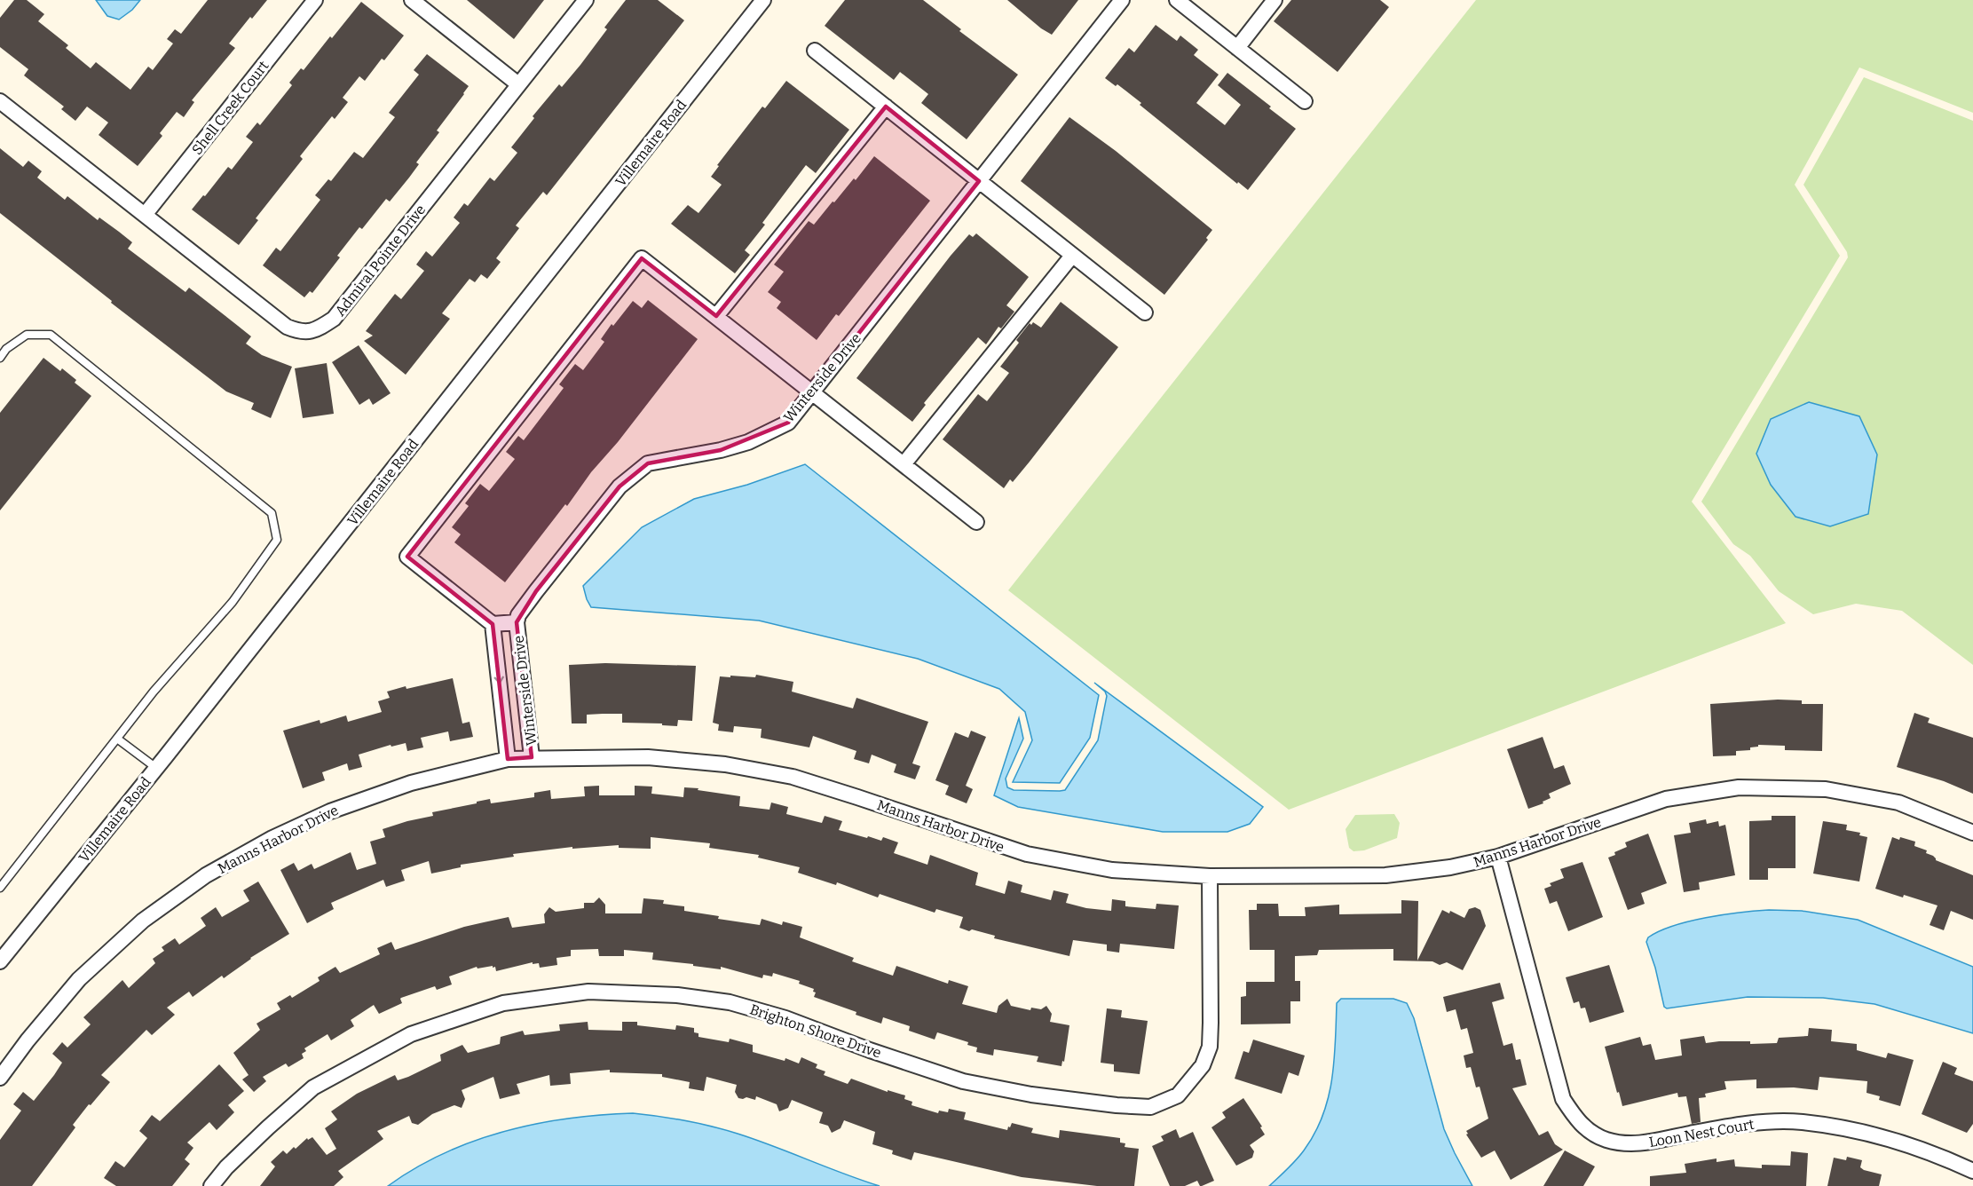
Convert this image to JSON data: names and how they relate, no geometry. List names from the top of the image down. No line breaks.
{"streets":{"street":["Shell Creek Court","Villemaire Road","Admiral Pointe Drive","Winterside Drive","Manns Harbor Drive","Brighton Shore Drive","Loon Nest Court"]},"crossings":[["Shell Creek Court","Admiral Pointe Drive"],["Winterside Drive","Manns Harbor Drive"],["Manns Harbor Drive","Brighton Shore Drive"],["Manns Harbor Drive","Loon Nest Court"]]}
